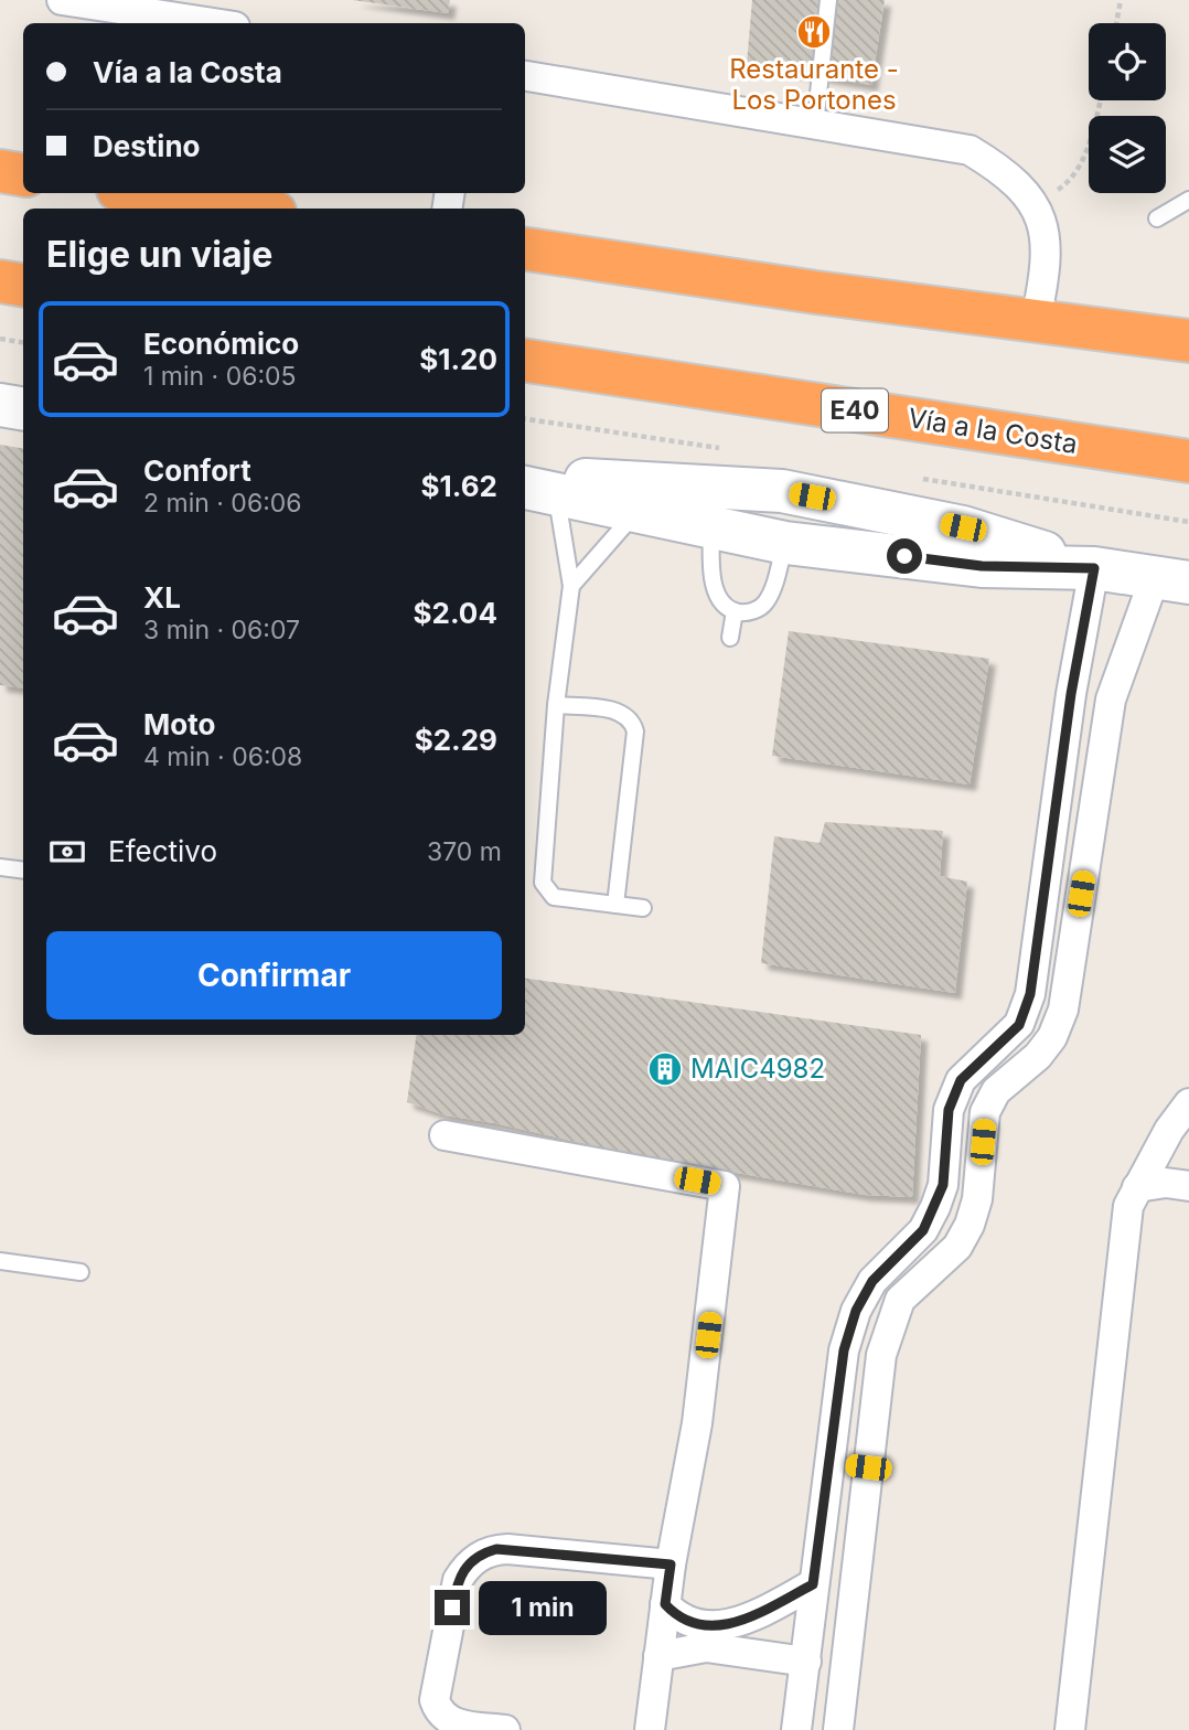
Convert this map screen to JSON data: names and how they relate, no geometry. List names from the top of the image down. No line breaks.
{"streets":{"highway":["E40","Vía a la Costa"]},"places":{"restaurant":["Restaurante - Los Portones"],"building":["MAIC4982"]},"page":{"banner":["Vía a la Costa","Destino"],"heading":"Elige un viaje","list":[{"name":"Económico","note":"1 min · 06:05","value":"$1.20"},{"name":"Confort","note":"2 min · 06:06","value":"$1.62"},{"name":"XL","note":"3 min · 06:07","value":"$2.04"},{"name":"Moto","note":"4 min · 06:08","value":"$2.29"}],"pay":["Efectivo","370 m"],"buttons":"Confirmar","bubble":"1 min"}}
